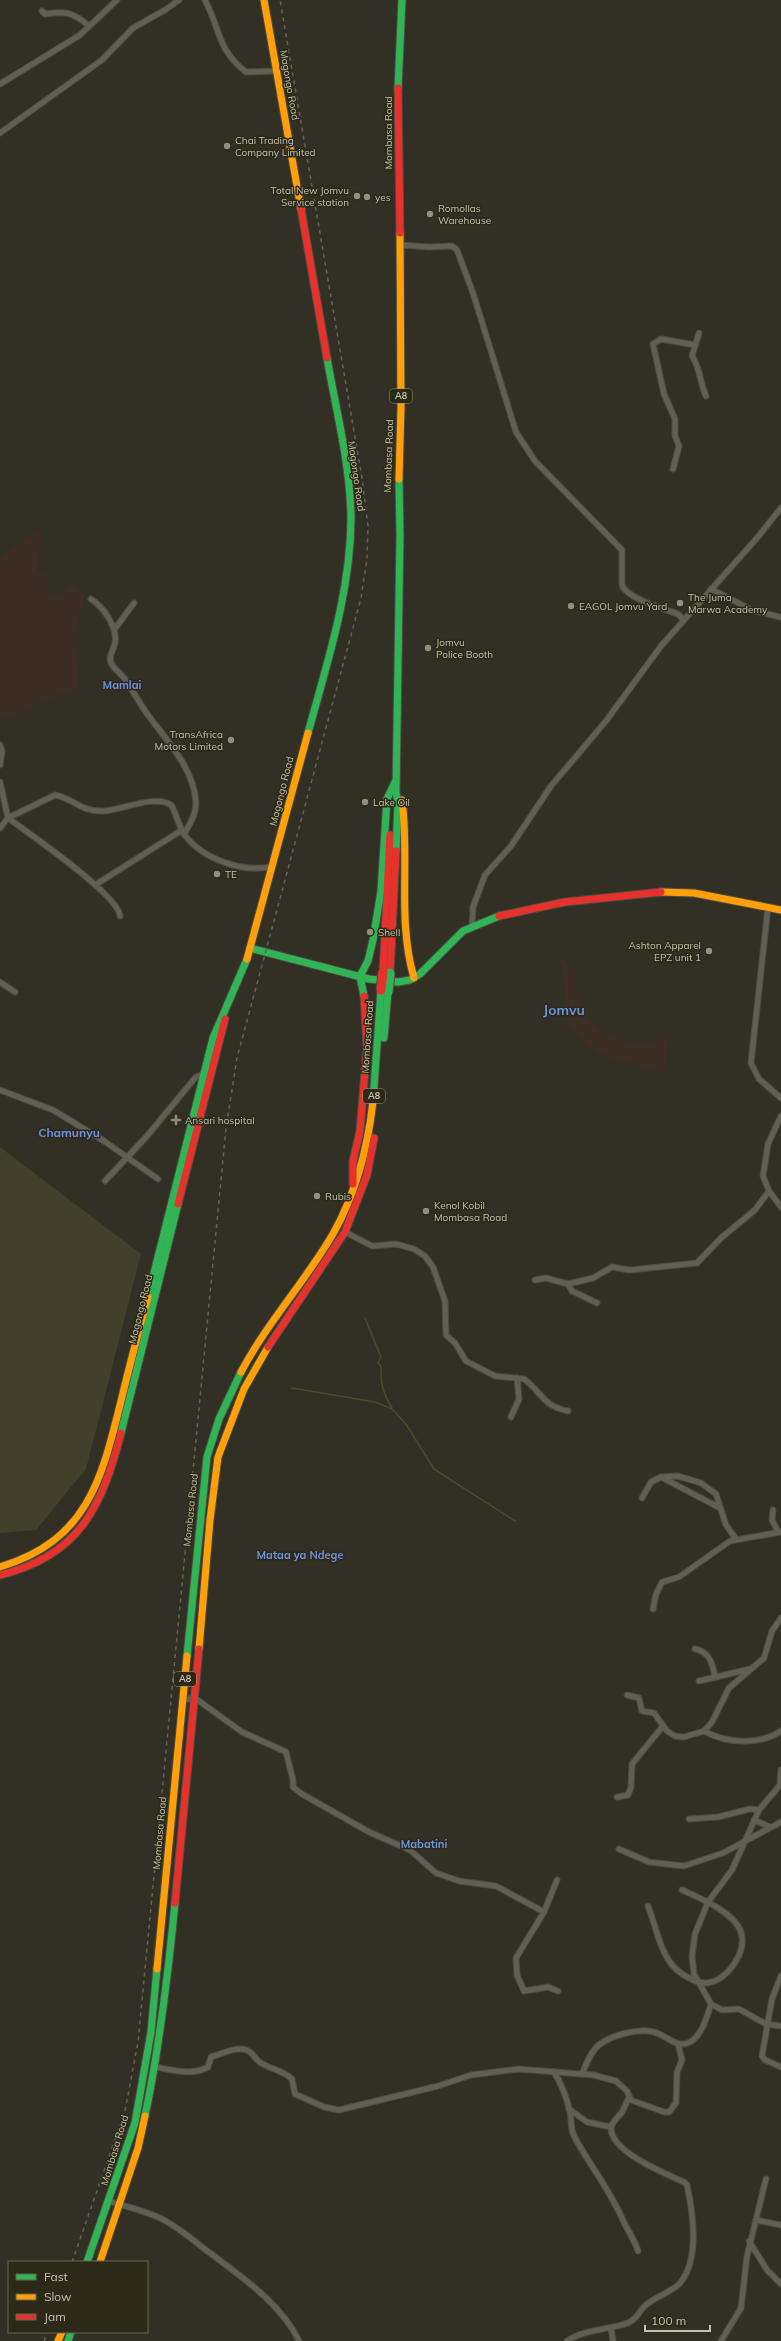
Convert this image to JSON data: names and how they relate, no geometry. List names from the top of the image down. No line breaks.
{"streets":{"main road":["Magongo Road","Mombasa Road","A8"]},"districts":["Mamlai","Jomvu","Chamunyu","Mataa ya Ndege","Mabatini"],"places":{"other":["Chai Trading Company Limited","Total New Jomvu Service station","yes","Romollas Warehouse","The Juma Marwa Academy","EAGOL Jomvu Yard","Jomvu Police Booth","TransAfrica Motors Limited","Lake Oil","TE","Shell","Ashton Apparel EPZ unit 1","Rubis","Kenol Kobil Mombasa Road"],"health":["Ansari hospital"]},"legend":["Fast","Slow","Jam"],"scale_bar":"100 m"}
